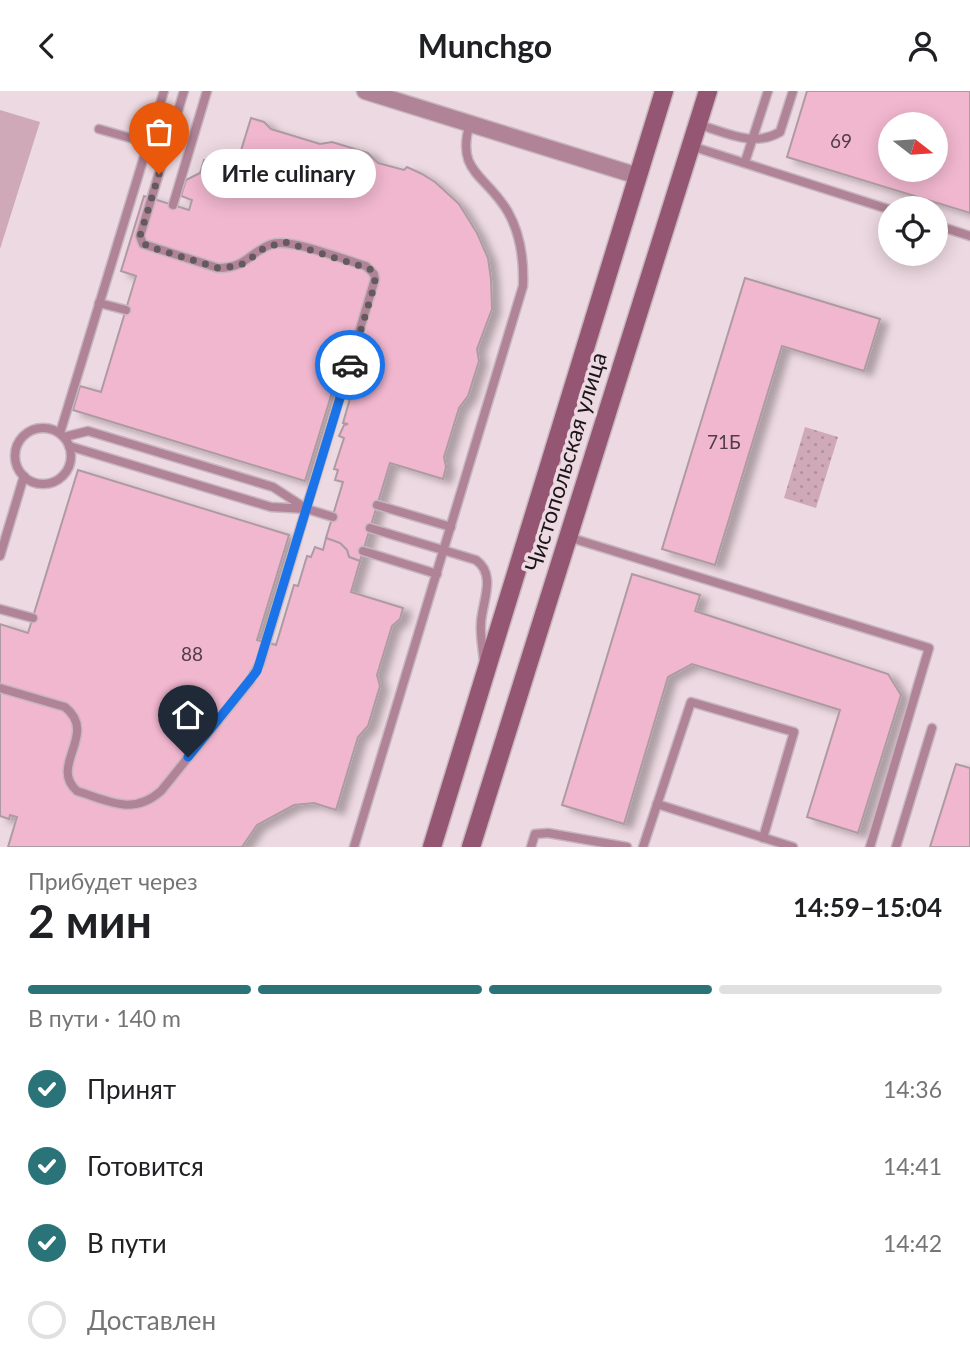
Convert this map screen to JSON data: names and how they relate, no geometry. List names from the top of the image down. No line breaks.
{"streets":{"main road":["Чистопольская улица"]},"places":["Итle culinary"],"house_numbers":["69","71Б","88"],"north":"right","page":{"header":"Munchgo","bubble":"Итle culinary","heading":["2 мин","Прибудет через","14:59–15:04"],"bar":"В пути · 140 m","list":[["Принят","14:36"],["Готовится","14:41"],["В пути","14:42"],"Доставлен"]}}
